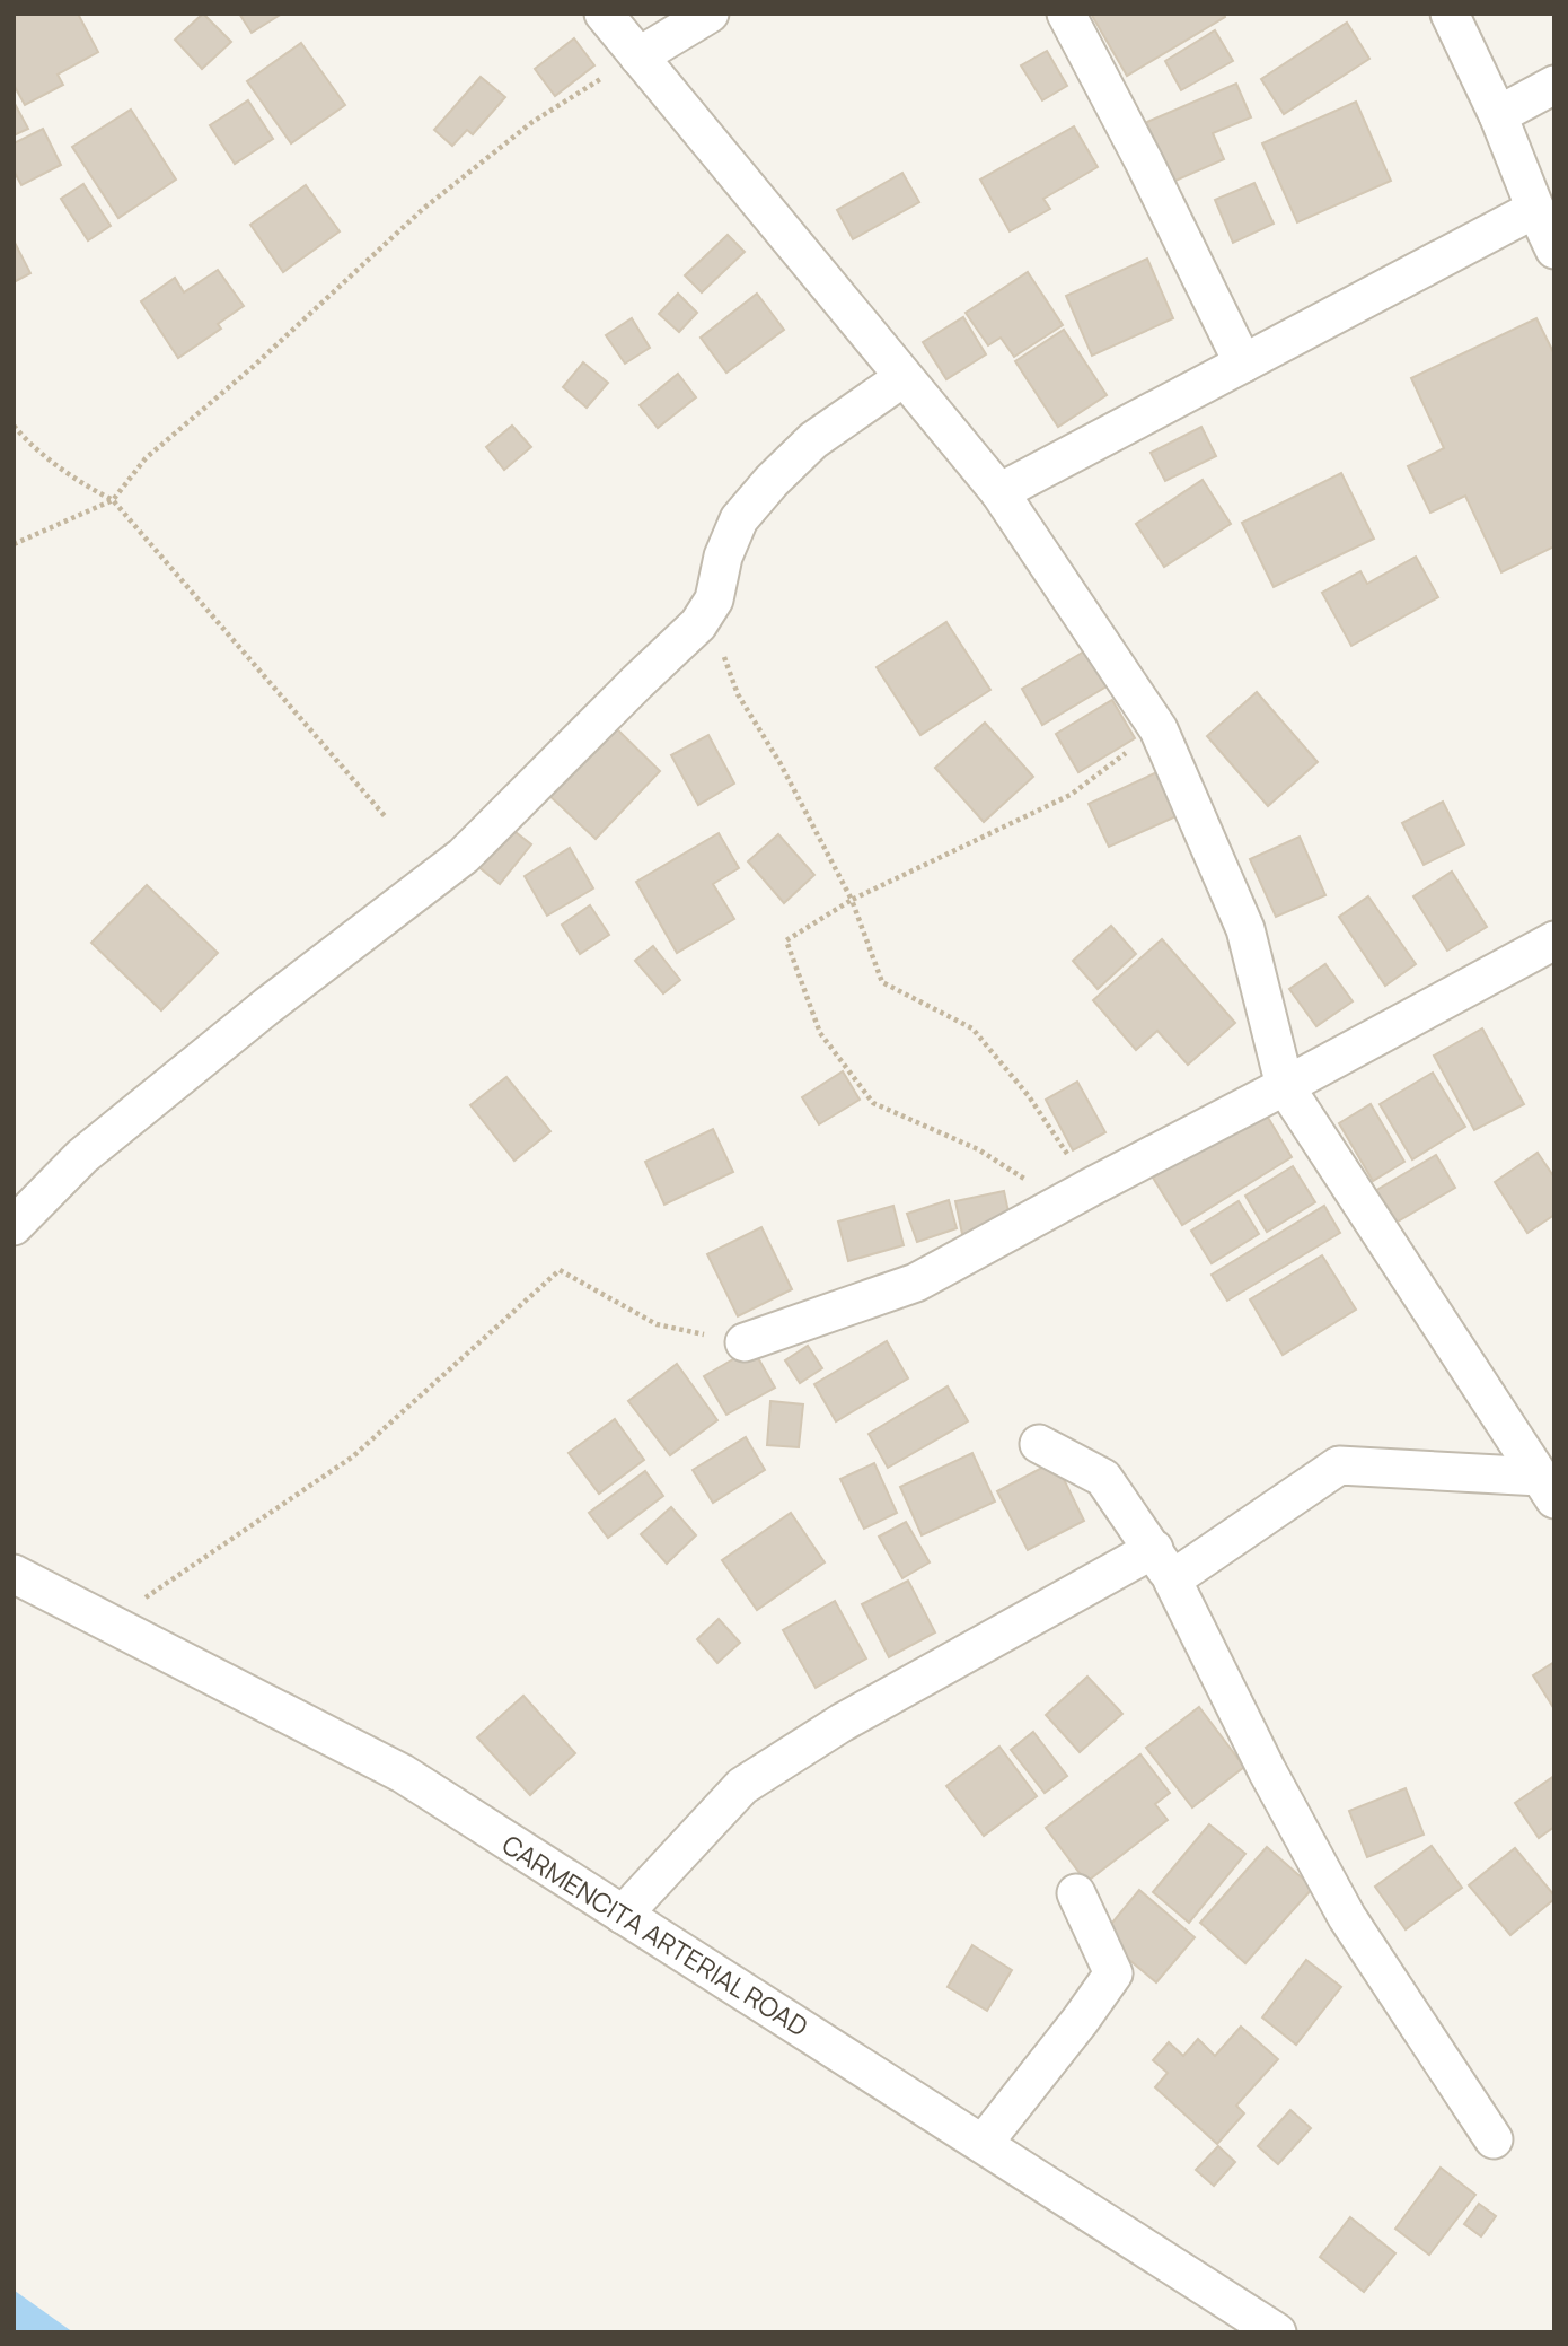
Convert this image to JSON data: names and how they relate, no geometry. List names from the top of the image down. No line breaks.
{"streets":{"street":["CARMENCITA ARTERIAL ROAD"]}}
